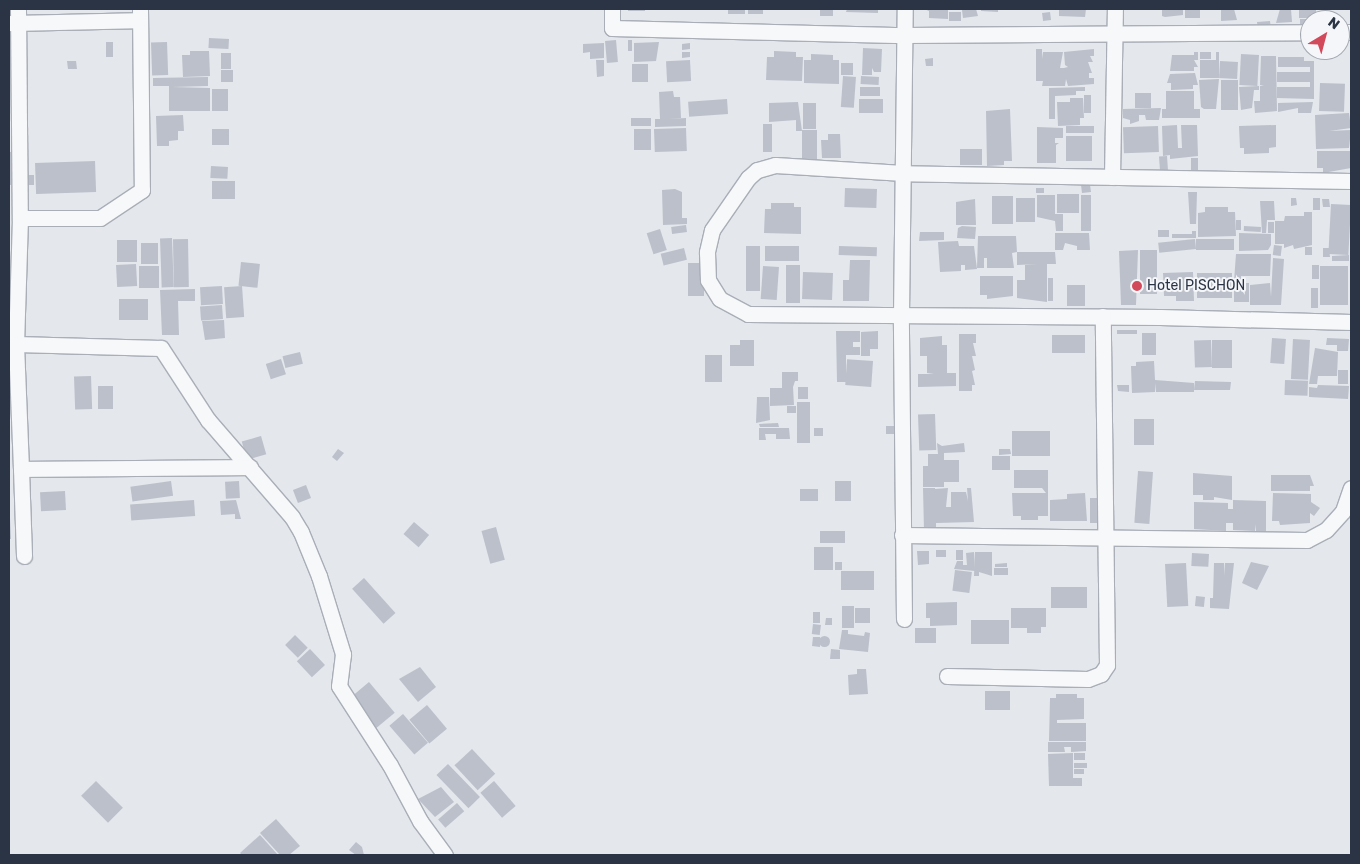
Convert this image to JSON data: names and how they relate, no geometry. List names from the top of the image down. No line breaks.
{"places":["Hotel PISCHON"],"north":"top right"}
